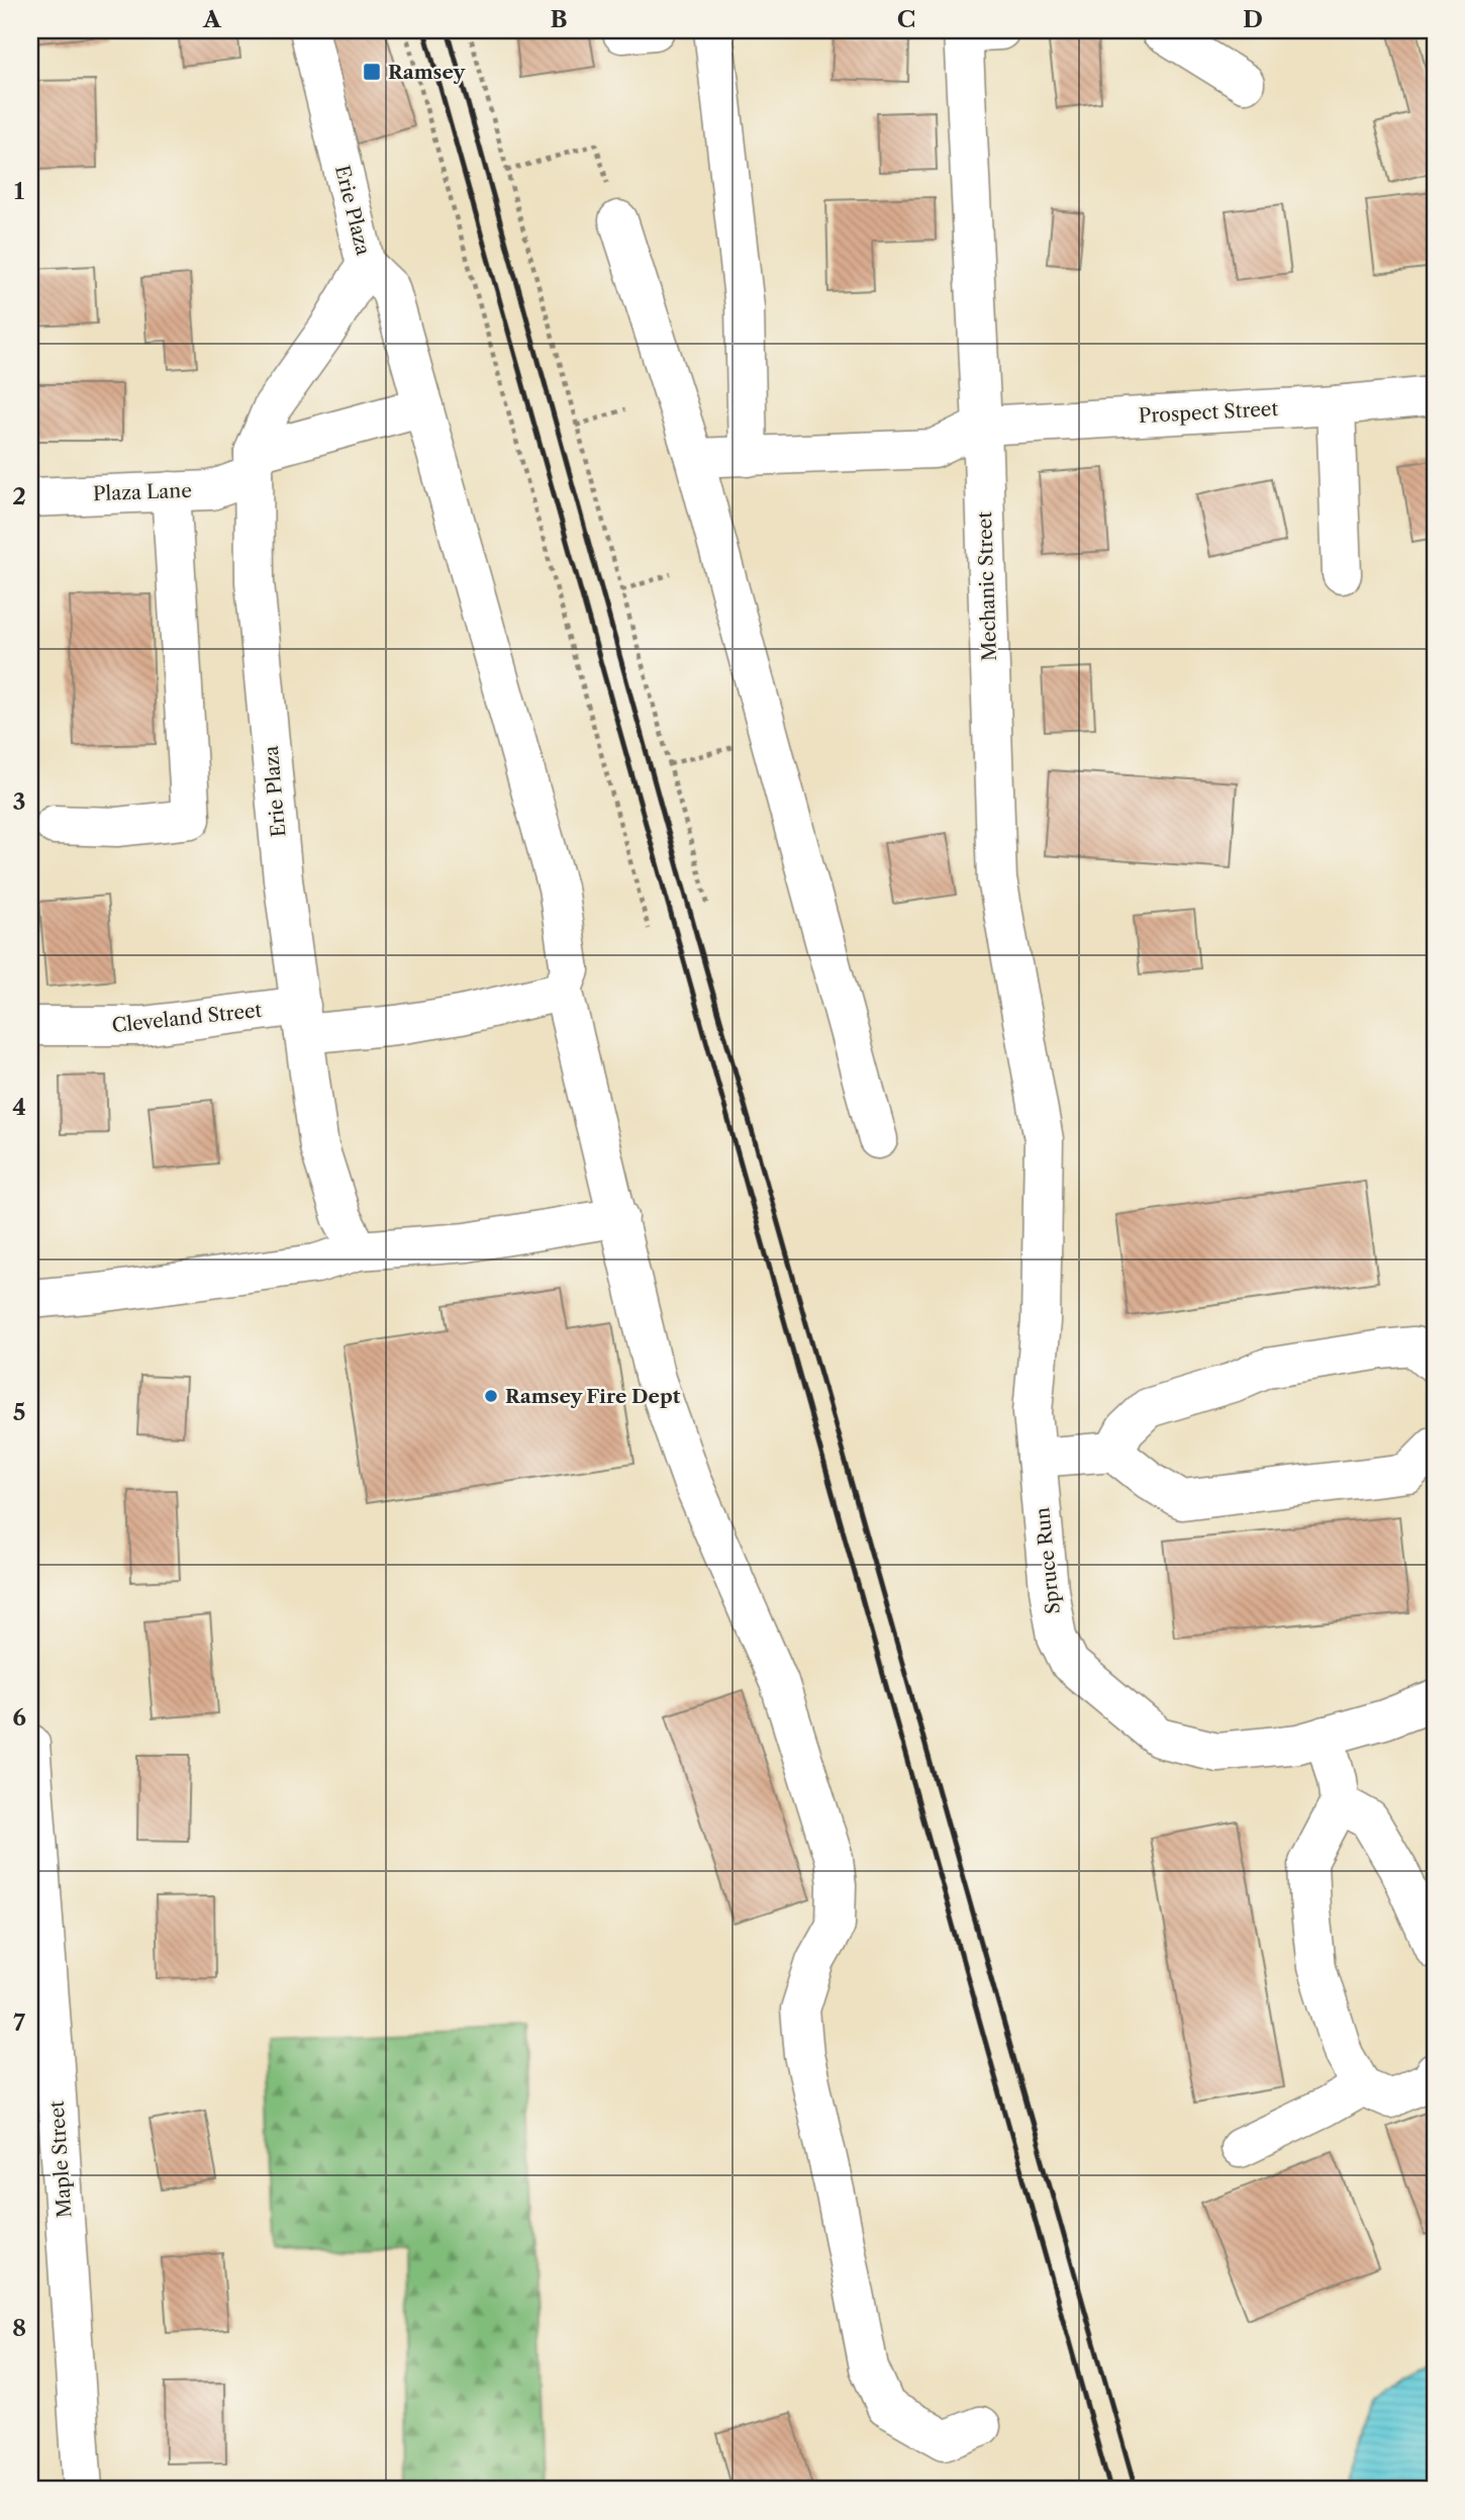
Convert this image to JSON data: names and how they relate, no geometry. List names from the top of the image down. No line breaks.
{"streets":{"street":["Erie Plaza","Prospect Street","Plaza Lane","Mechanic Street","Cleveland Street","Spruce Run","Maple Street"]},"crossings":[["Erie Plaza","Plaza Lane"],["Erie Plaza","Cleveland Street"],["Prospect Street","Mechanic Street"],["Mechanic Street","Spruce Run"]],"places":{"transit":["Ramsey"],"other":["Ramsey Fire Dept"]},"grid":{"columns":["A","B","C","D"],"rows":["1","2","3","4","5","6","7","8"]}}
